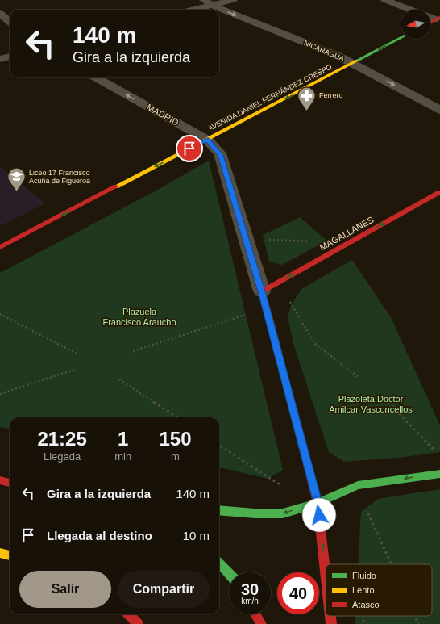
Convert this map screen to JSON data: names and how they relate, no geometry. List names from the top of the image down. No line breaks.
{"streets":{"main road":["AVENIDA DANIEL FERNÁNDEZ CRESPO","MADRID","MAGALLANES"],"street":["NICARAGUA"]},"crossings":[["NICARAGUA","AVENIDA DANIEL FERNÁNDEZ CRESPO"],["AVENIDA DANIEL FERNÁNDEZ CRESPO","MADRID"],["MADRID","MAGALLANES"]],"one_way":["NICARAGUA","AVENIDA DANIEL FERNÁNDEZ CRESPO","MAGALLANES"],"parks":["Plazuela Francisco Araucho","Plazoleta Doctor Amilcar Vasconcellos"],"places":{"pharmacy":["Ferrero"],"school or university":["Liceo 17 Francisco Acuña de Figueroa"]},"legend":["Fluido","Lento","Atasco"],"north":"left","page":{"turn":["140 m","Gira a la izquierda"],"eta":["21:25","Llegada","1","min","150","m"],"list":[{"name":"Gira a la izquierda","value":"140 m"},{"name":"Llegada al destino","value":"10 m"}],"buttons":["Salir","Compartir"],"speed":"30 km/h","limit":"40"}}
